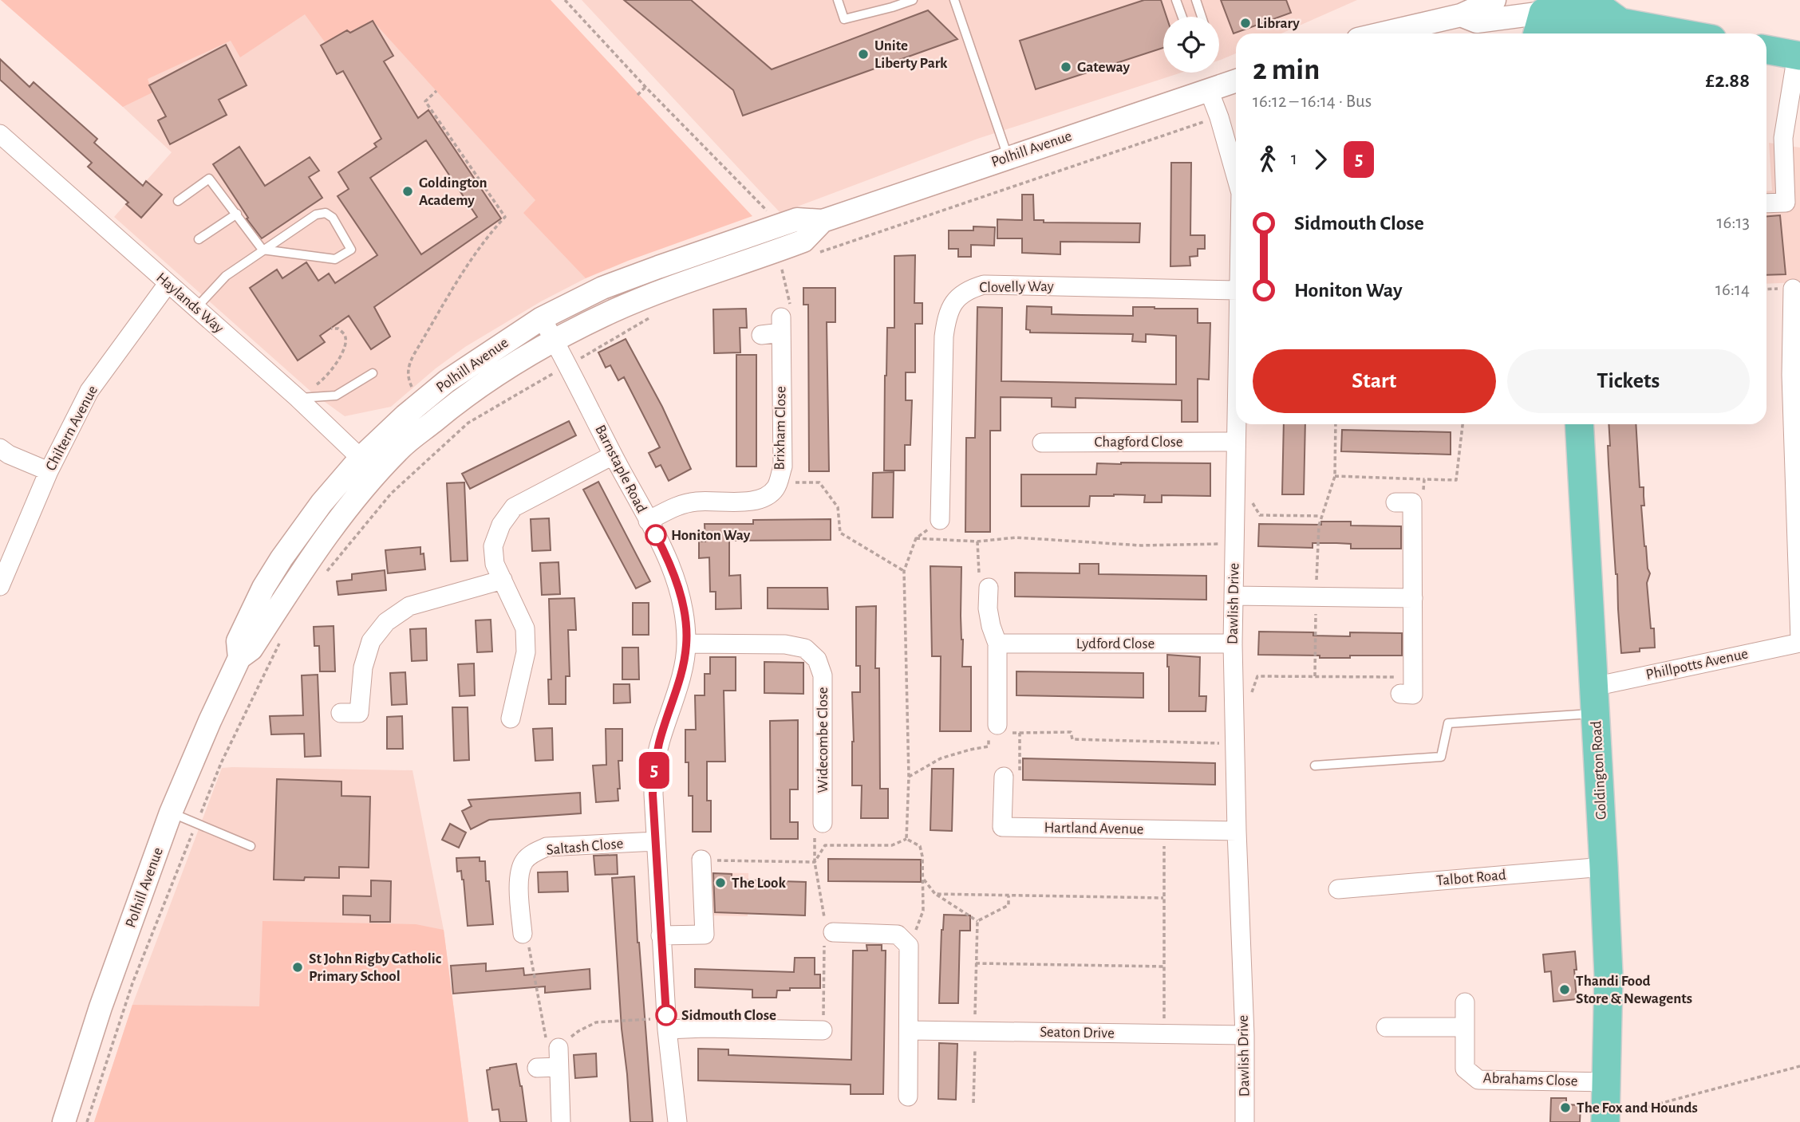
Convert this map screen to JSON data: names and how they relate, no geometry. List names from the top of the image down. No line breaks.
{"streets":{"main road":["Goldington Road"],"street":["Polhill Avenue","Clovelly Way","Haylands Way","Chiltern Avenue","Brixham Close","Chagford Close","Barnstaple Road","Dawlish Drive","Lydford Close","Phillpotts Avenue","Widecombe Close","Hartland Avenue","Saltash Close","Talbot Road","Seaton Drive","Abrahams Close"]},"crossings":[["Polhill Avenue","Haylands Way"],["Polhill Avenue","Barnstaple Road"],["Polhill Avenue","Dawlish Drive"],["Haylands Way","Chiltern Avenue"],["Brixham Close","Barnstaple Road"],["Chagford Close","Dawlish Drive"],["Barnstaple Road","Widecombe Close"],["Barnstaple Road","Saltash Close"],["Dawlish Drive","Lydford Close"],["Dawlish Drive","Hartland Avenue"],["Dawlish Drive","Seaton Drive"],["Phillpotts Avenue","Goldington Road"],["Goldington Road","Talbot Road"],["Goldington Road","Abrahams Close"]],"places":["Library","Unite Liberty Park","Gateway","Goldington Academy","Honiton Way","The Look","St John Rigby Catholic Primary School","Thandi Food Store & Newagents","Sidmouth Close","The Fox and Hounds"],"lines":["bus line 5"],"page":{"on_map":"5","heading":["2 min","16:12 – 16:14 · Bus","£2.88"],"legs":["1","5"],"list":[{"name":"Sidmouth Close","value":"16:13"},{"name":"Honiton Way","value":"16:14"}],"buttons":["Start","Tickets"]}}
